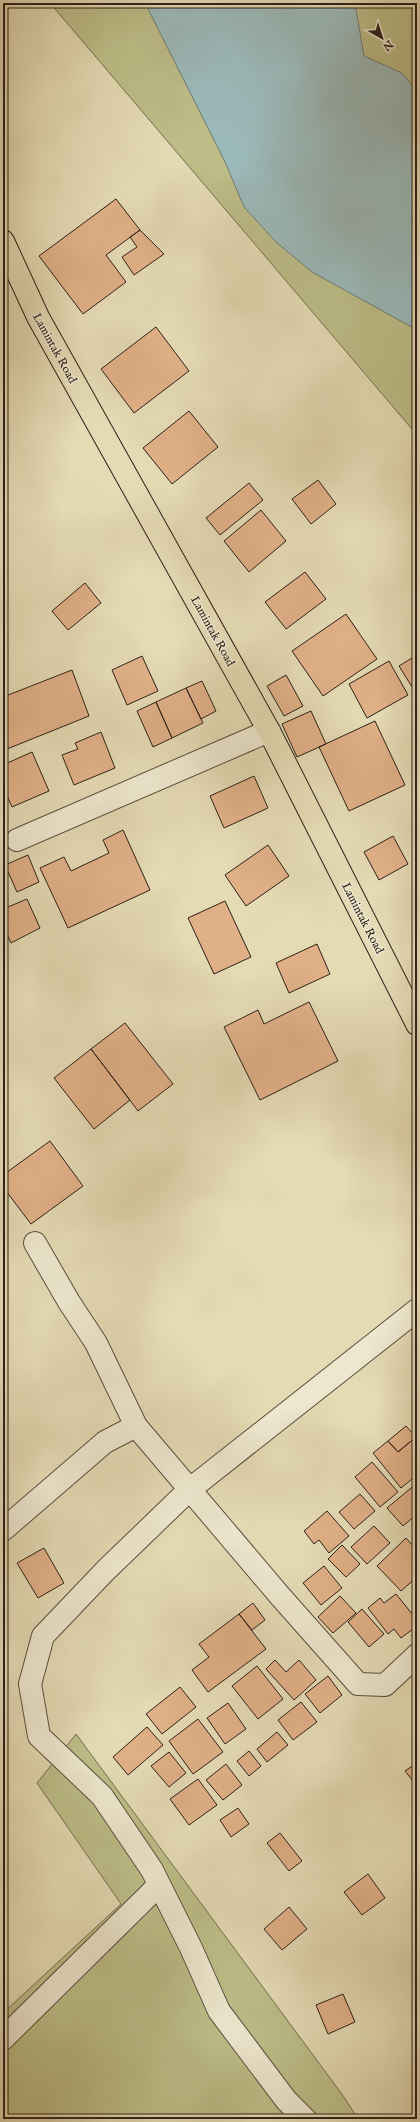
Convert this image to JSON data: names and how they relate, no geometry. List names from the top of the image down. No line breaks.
{"streets":{"main road":["Lamintak Road"]},"north":"bottom right"}
